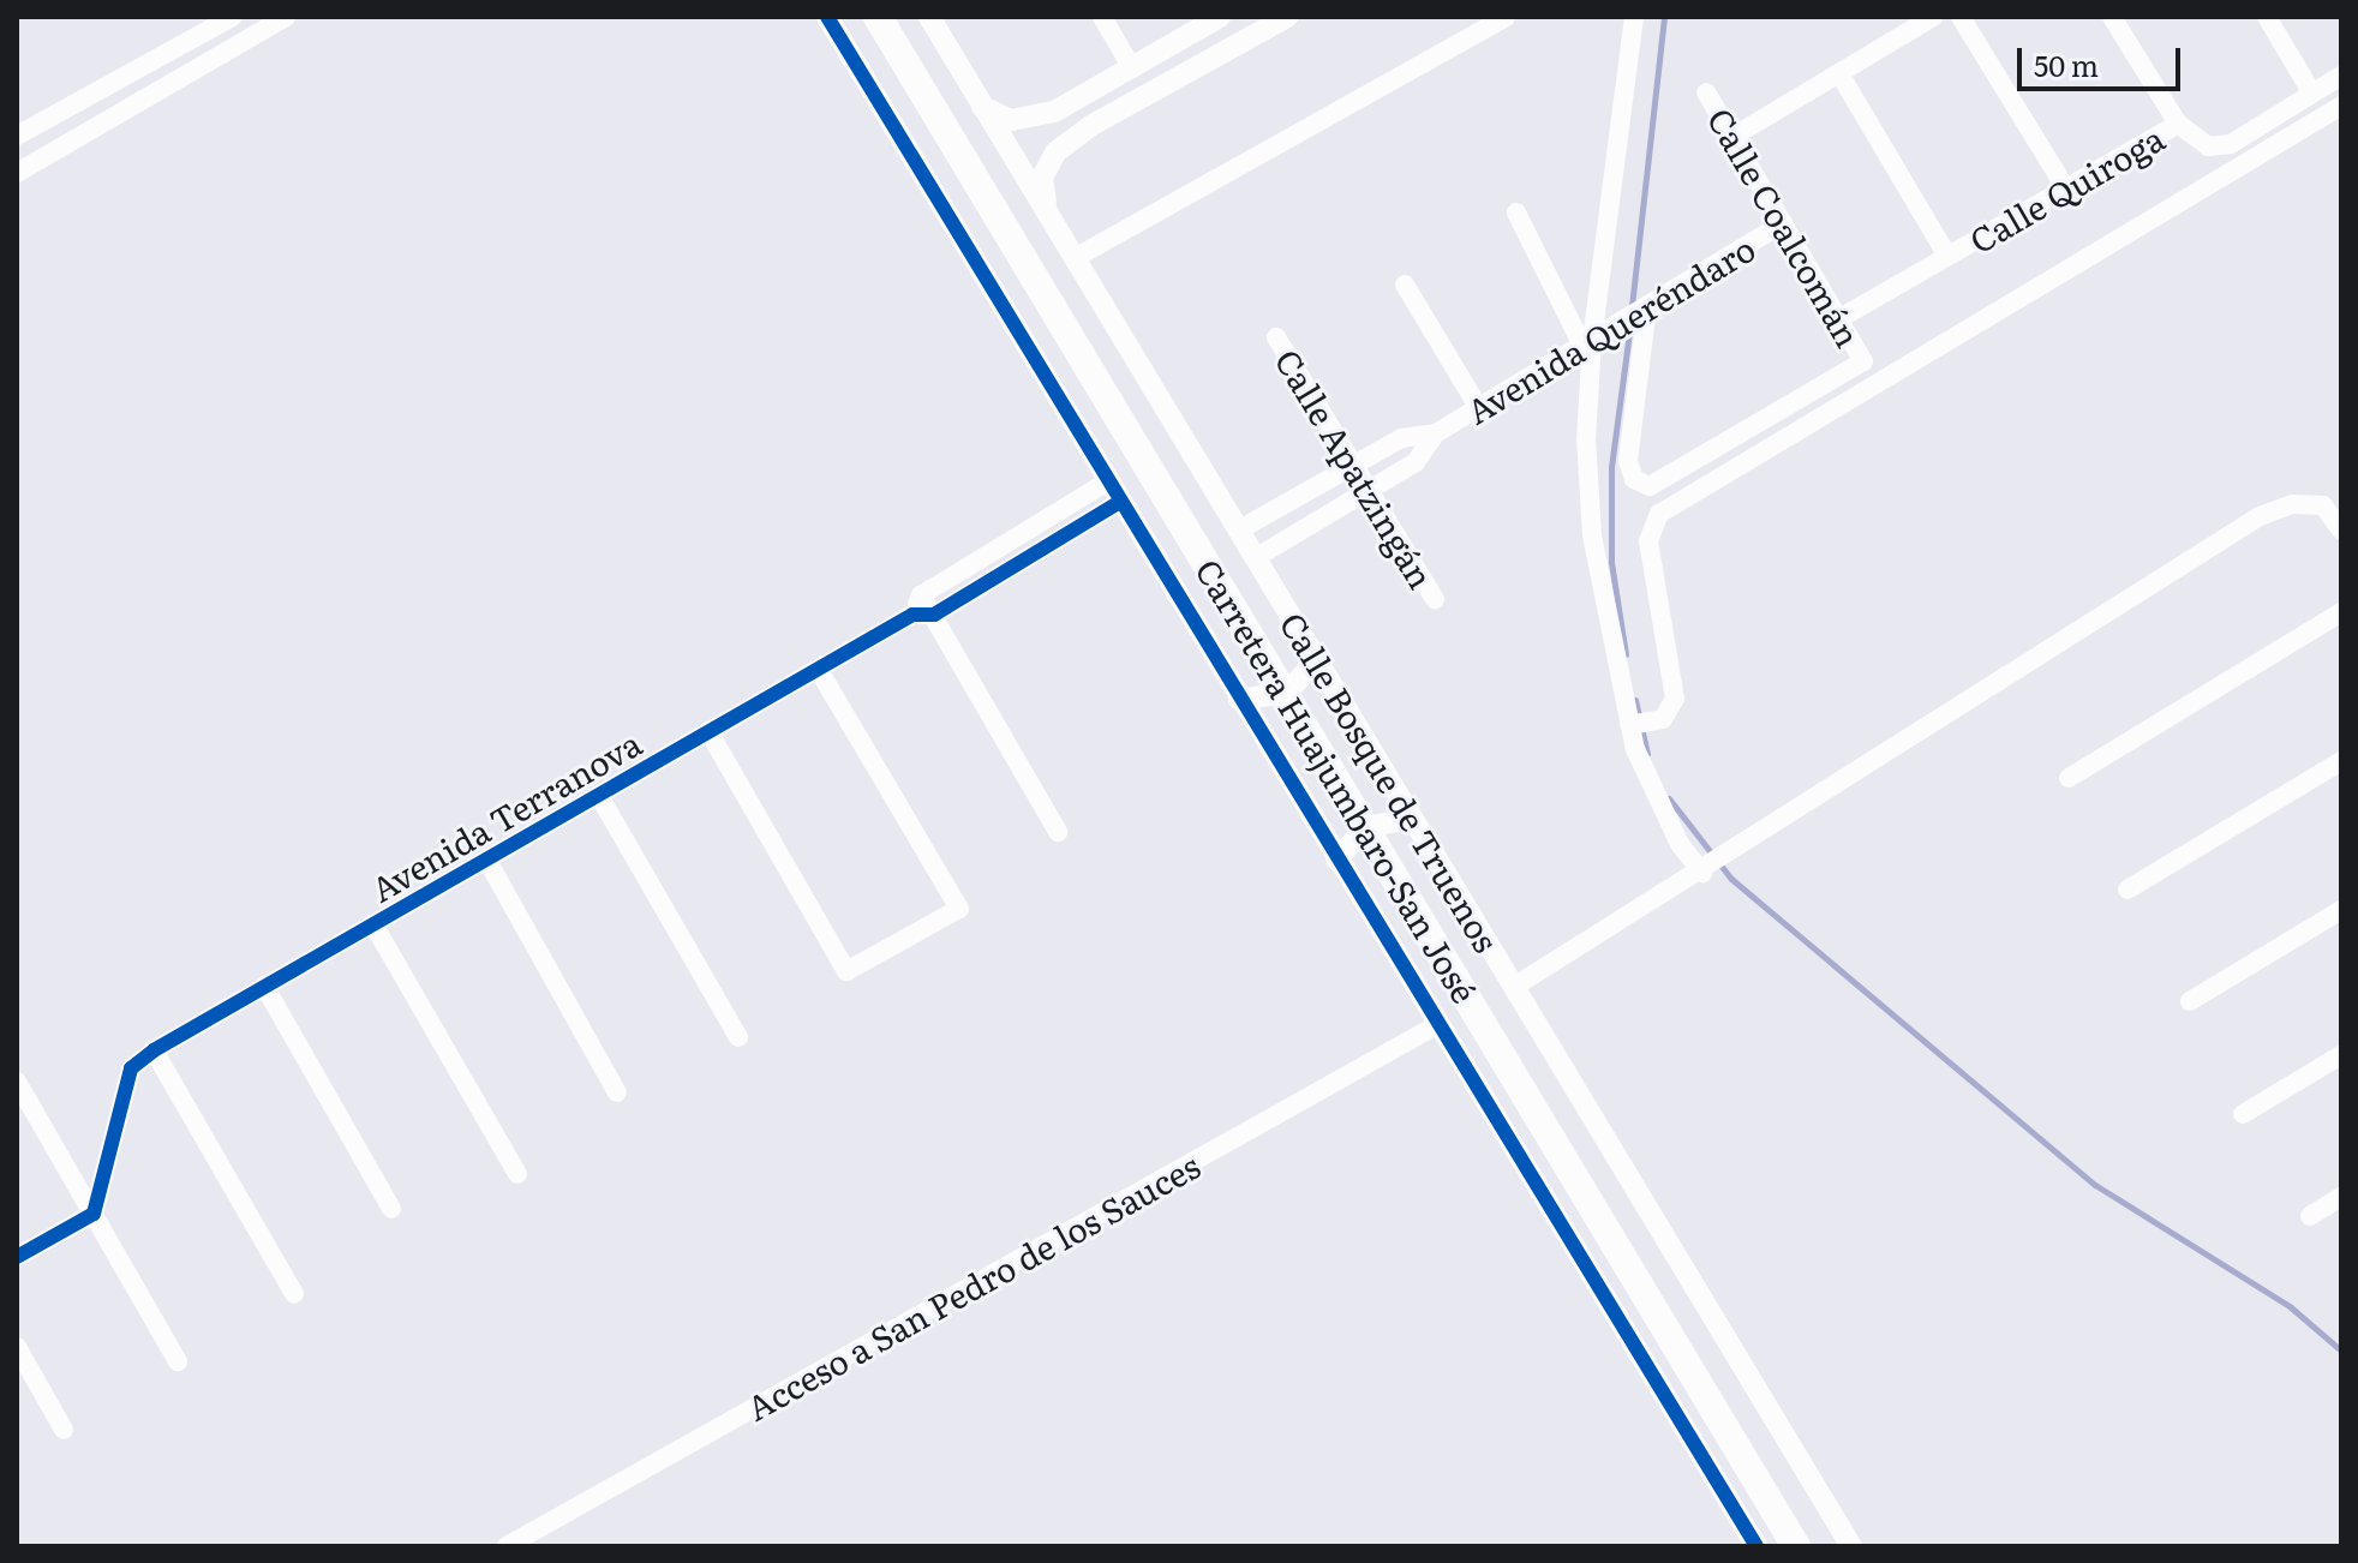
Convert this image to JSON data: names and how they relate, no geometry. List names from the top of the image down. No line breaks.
{"streets":{"main road":["Carretera Huajumbaro-San José"],"street":["Calle Quiroga","Calle Coalcomán","Avenida Queréndaro","Calle Apatzingán","Calle Bosque de Truenos","Avenida Terranova","Acceso a San Pedro de los Sauces"]},"crossings":[["Calle Quiroga","Calle Coalcomán"],["Calle Coalcomán","Avenida Queréndaro"],["Avenida Queréndaro","Calle Apatzingán"],["Avenida Queréndaro","Calle Bosque de Truenos"]],"scale_bar":"50 m"}
